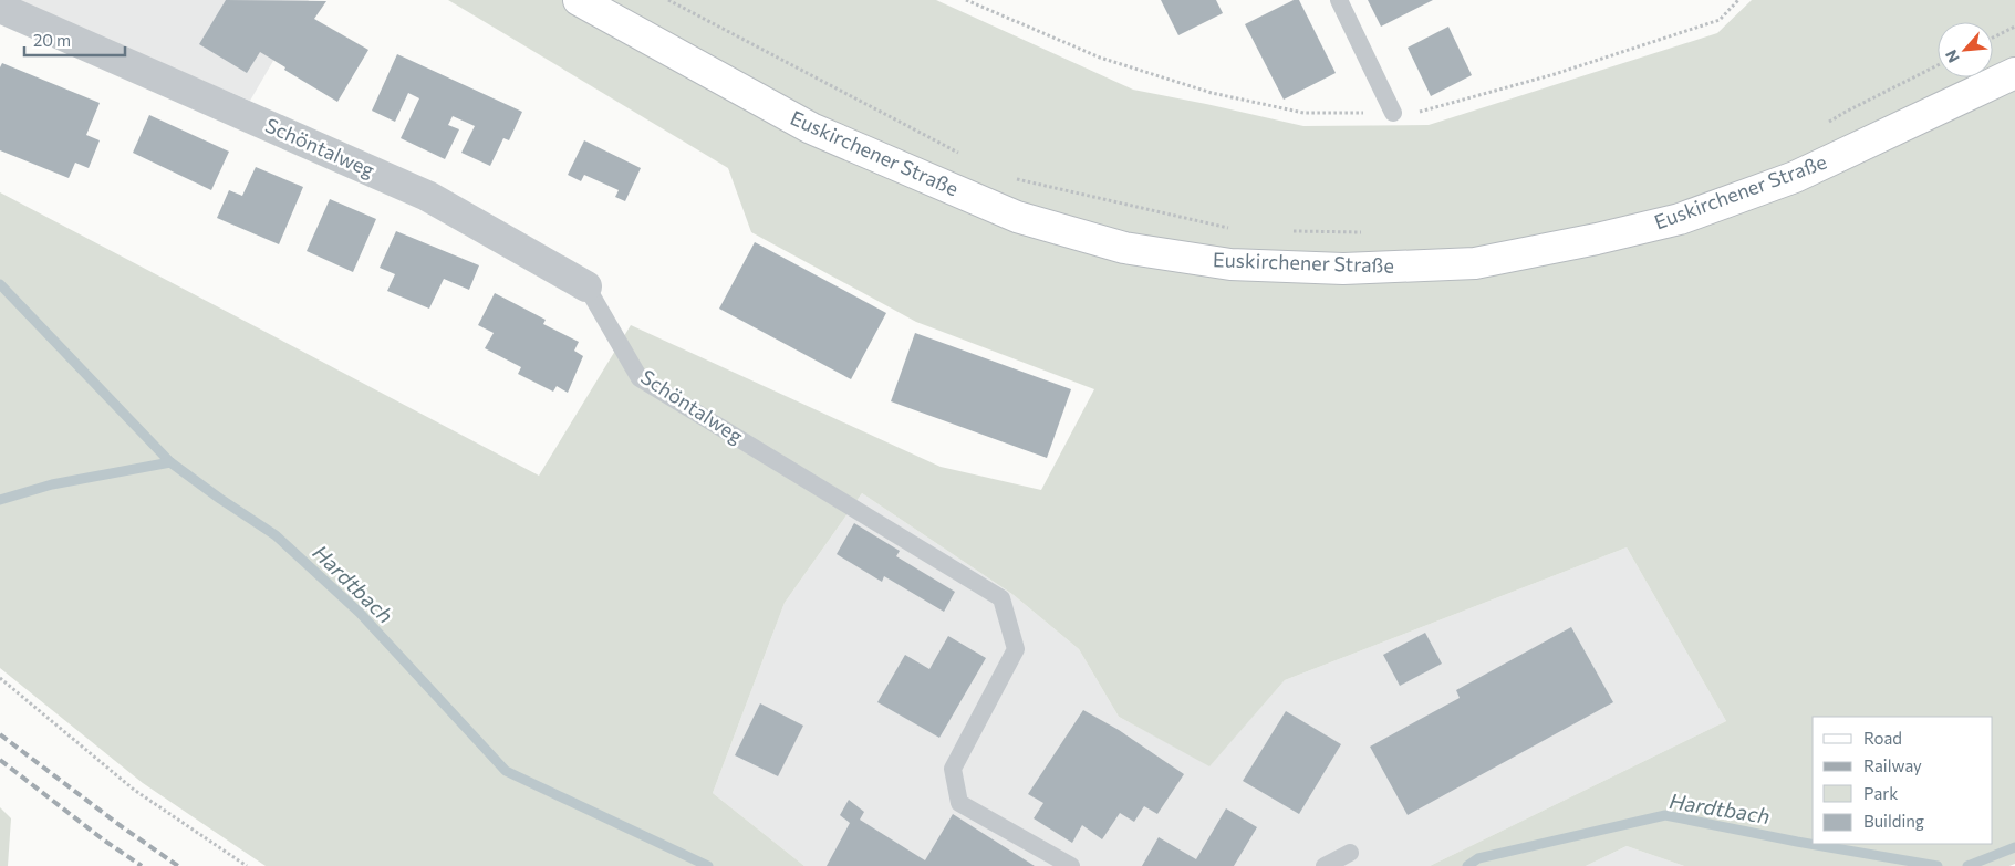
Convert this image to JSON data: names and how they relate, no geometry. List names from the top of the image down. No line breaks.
{"streets":{"main road":["Euskirchener Straße"],"street":["Schöntalweg"]},"water":["Hardtbach"],"legend":["Road","Railway","Park","Building"],"scale_bar":"20 m","north":"bottom left"}
